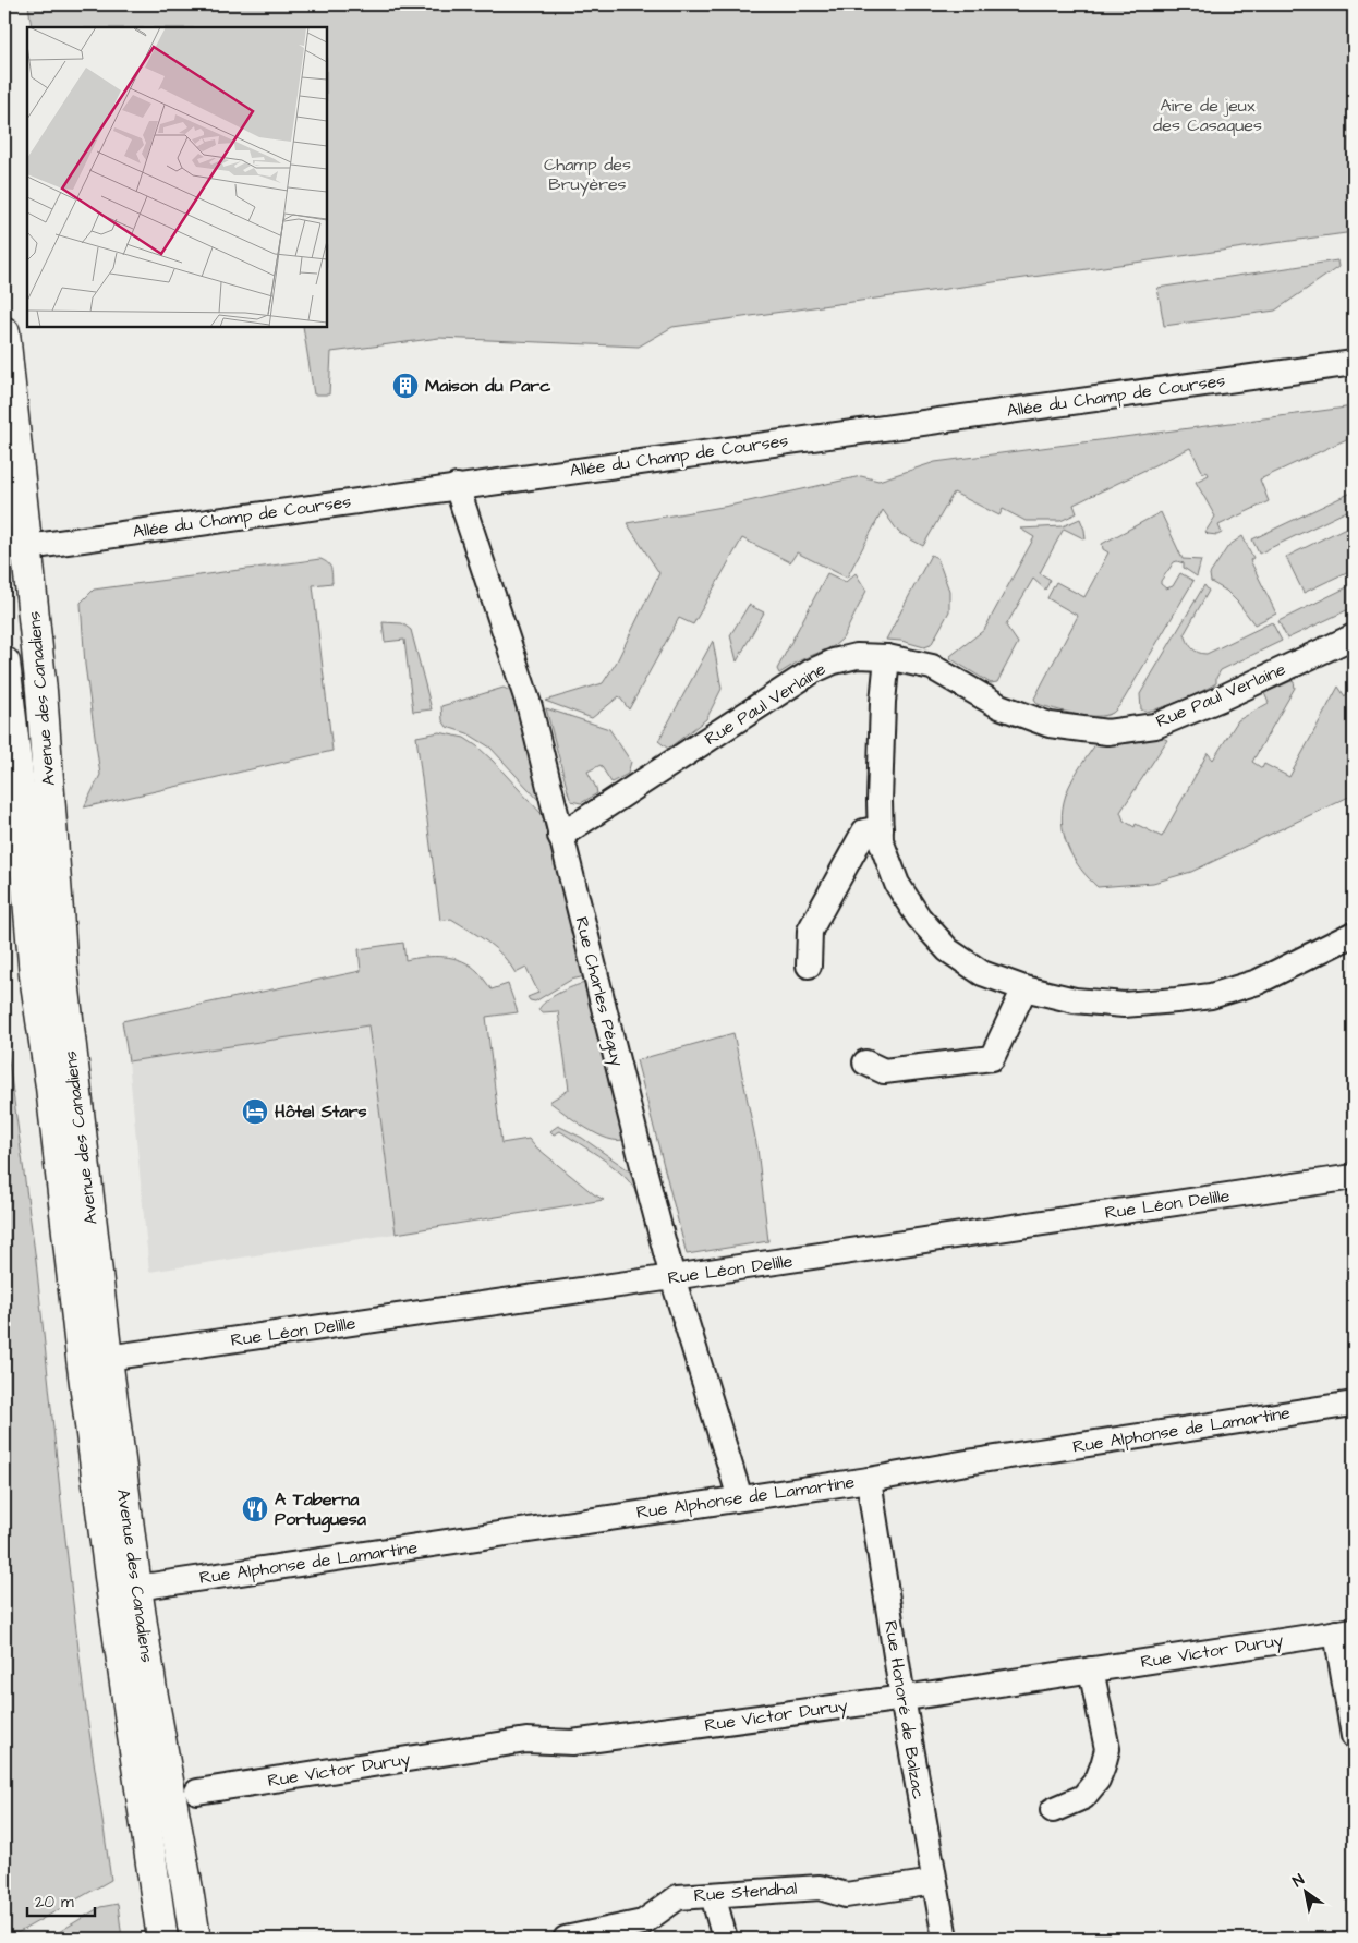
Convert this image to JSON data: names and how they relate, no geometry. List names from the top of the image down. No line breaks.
{"streets":{"main road":["Avenue des Canadiens"],"street":["Allée du Champ de Courses","Rue Paul Verlaine","Rue Charles Péguy","Rue Léon Delille","Rue Alphonse de Lamartine","Rue Victor Duruy","Rue Honoré de Balzac","Rue Stendhal"]},"crossings":[["Allée du Champ de Courses","Avenue des Canadiens"],["Allée du Champ de Courses","Rue Charles Péguy"],["Rue Paul Verlaine","Rue Charles Péguy"],["Avenue des Canadiens","Rue Léon Delille"],["Avenue des Canadiens","Rue Alphonse de Lamartine"],["Rue Charles Péguy","Rue Léon Delille"],["Rue Charles Péguy","Rue Alphonse de Lamartine"],["Rue Alphonse de Lamartine","Rue Honoré de Balzac"],["Rue Victor Duruy","Rue Honoré de Balzac"],["Rue Honoré de Balzac","Rue Stendhal"]],"parks":["Aire de jeux des Casaques","Champ des Bruyères"],"places":{"building":["Maison du Parc"],"hotel":["Hôtel Stars"],"restaurant":["A Taberna Portuguesa"]},"scale_bar":"20 m","north":"top left"}
